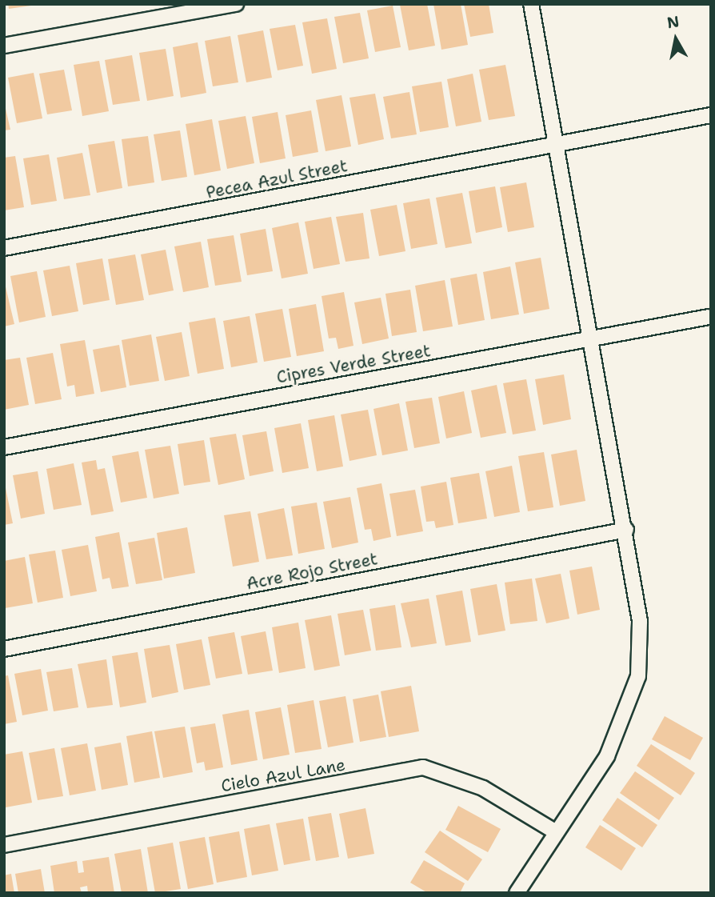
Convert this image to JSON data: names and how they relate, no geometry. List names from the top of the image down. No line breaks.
{"streets":{"street":["Pecea Azul Street","Cipres Verde Street","Acre Rojo Street","Cielo Azul Lane"]},"north":"top"}
